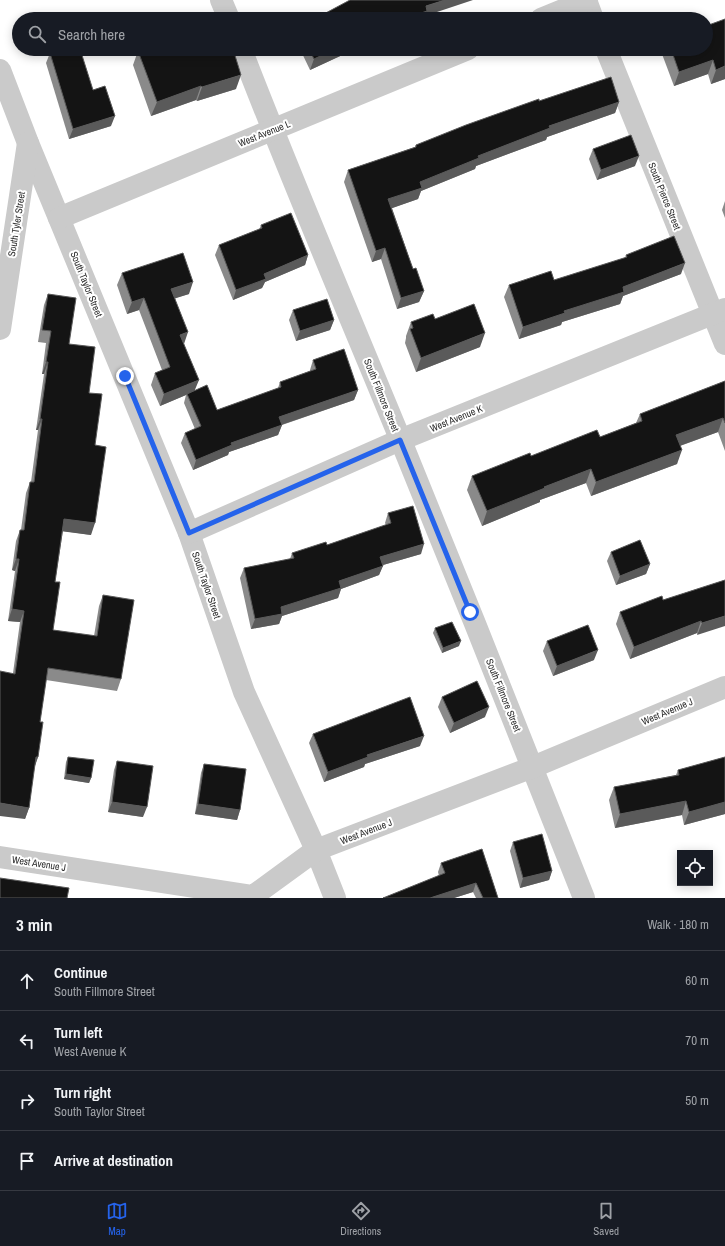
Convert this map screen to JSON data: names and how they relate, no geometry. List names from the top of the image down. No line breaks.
{"streets":{"street":["West Avenue L","South Pierce Street","South Tyler Street","South Taylor Street","South Fillmore Street","West Avenue K","West Avenue J"]},"crossings":[["West Avenue L","South Taylor Street"],["West Avenue L","South Fillmore Street"],["South Pierce Street","West Avenue K"],["South Tyler Street","South Taylor Street"],["South Taylor Street","West Avenue K"],["South Taylor Street","West Avenue J"],["South Fillmore Street","West Avenue K"],["South Fillmore Street","West Avenue J"]],"page":{"search":"Search here","heading":["3 min","Walk · 180 m"],"list":[["Continue","South Fillmore Street","60 m"],["Turn left","West Avenue K","70 m"],["Turn right","South Taylor Street","50 m"],"Arrive at destination"],"nav":["Map","Directions","Saved"]}}
